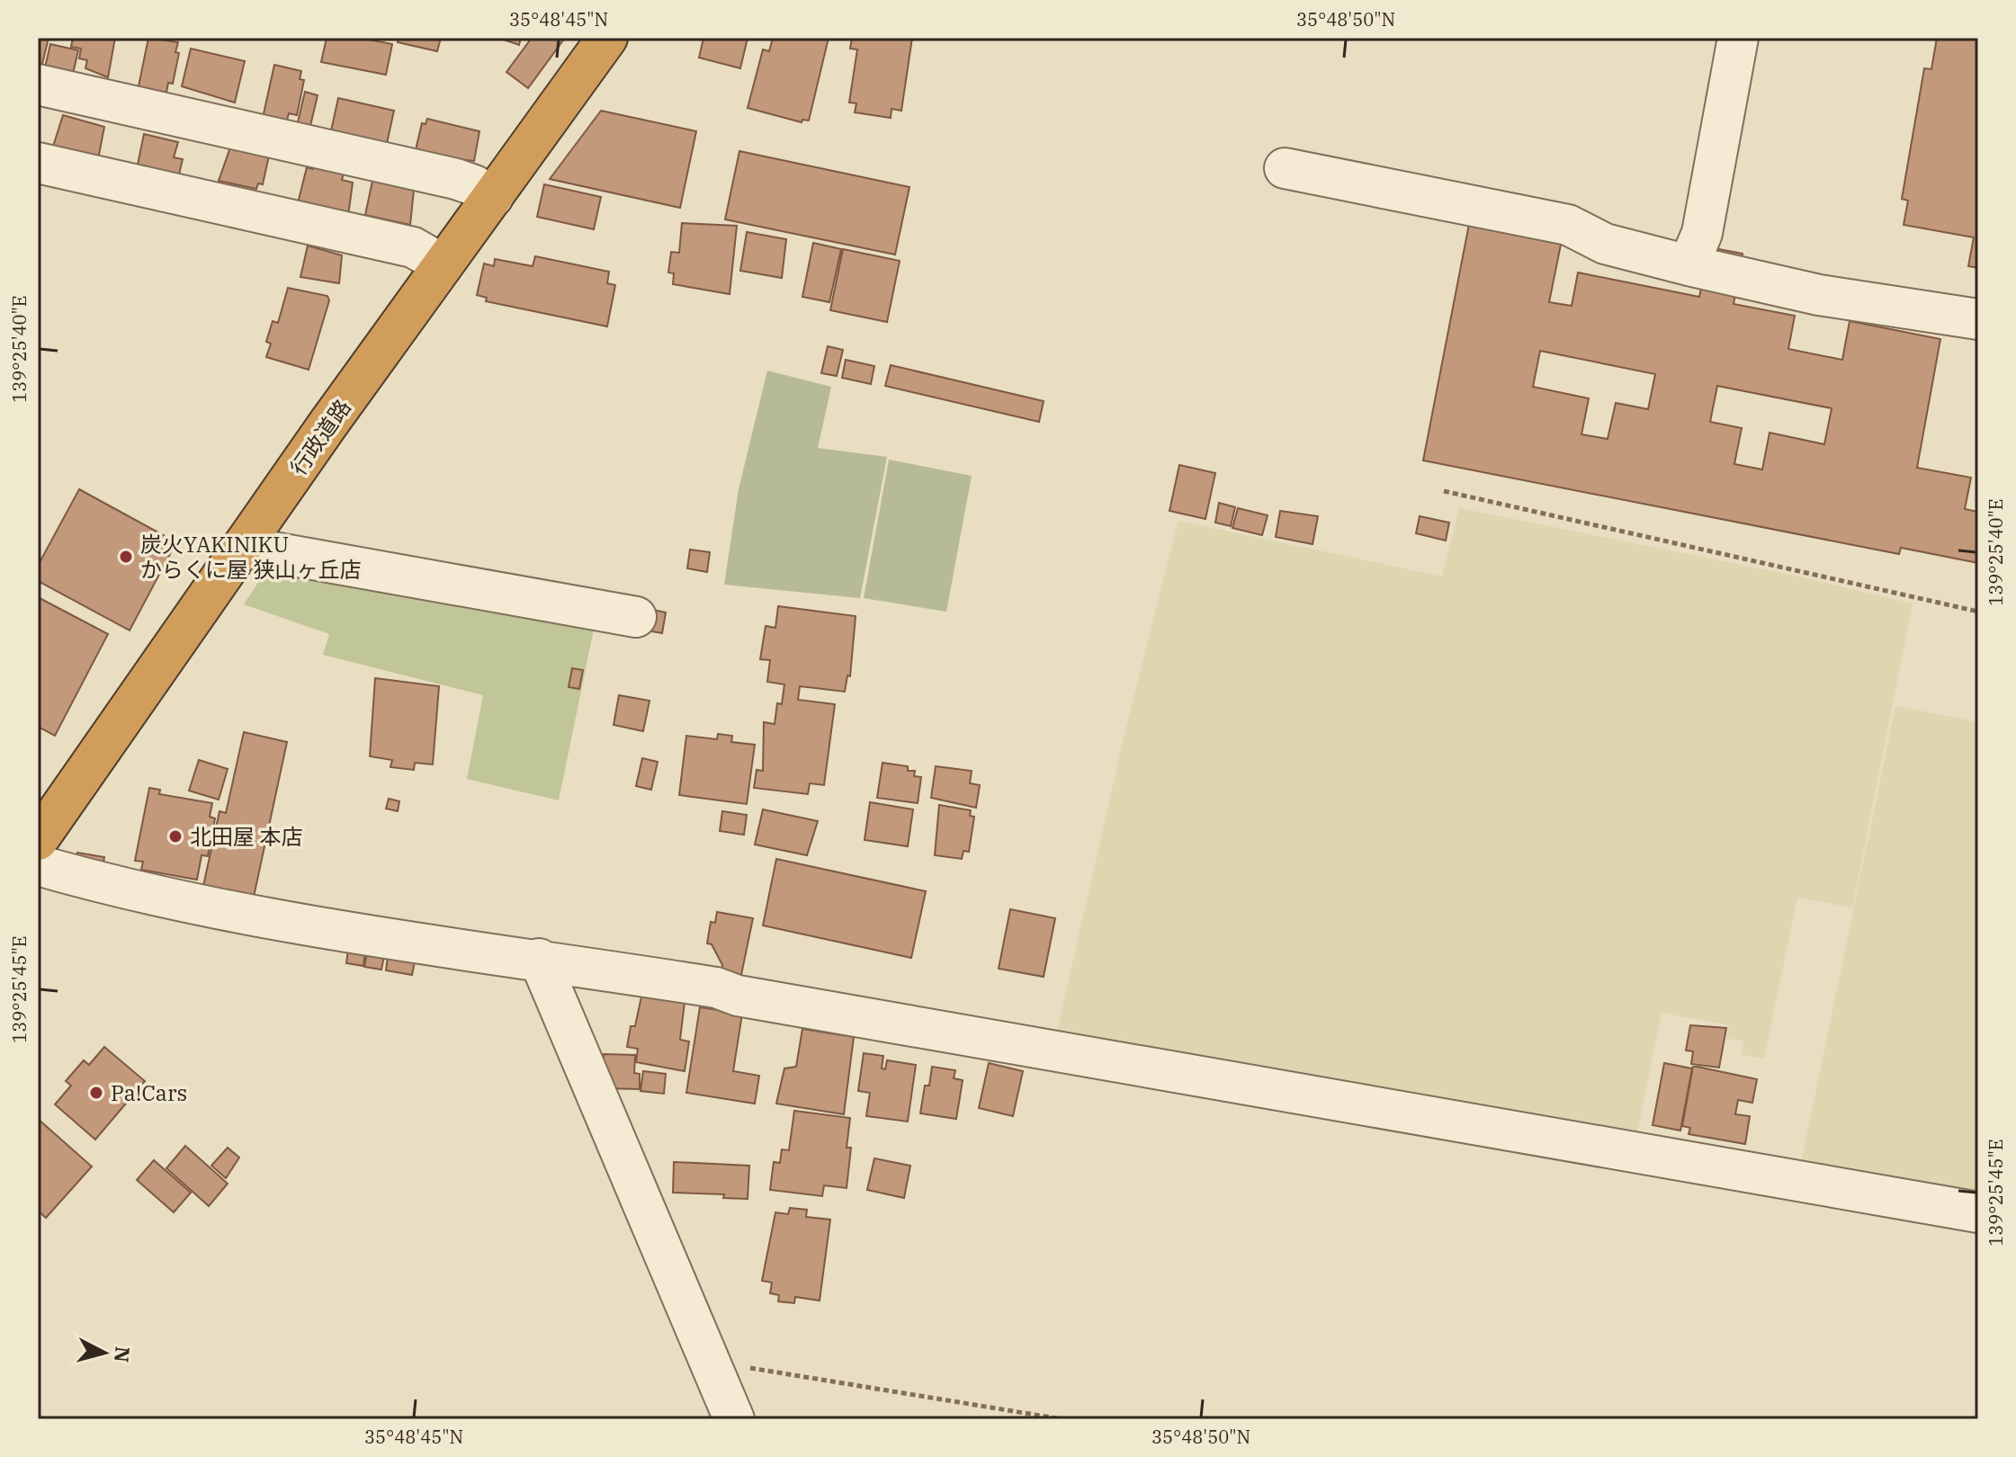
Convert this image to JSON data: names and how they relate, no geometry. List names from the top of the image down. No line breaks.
{"streets":{"highway":["行政道路"]},"places":["炭火YAKINIKU からくに屋 狭山ヶ丘店","北田屋 本店","Pa!Cars"],"north":"right","coordinates":["35°48'45\"N","35°48'50\"N","139°25'40\"E","139°25'45\"E"]}
